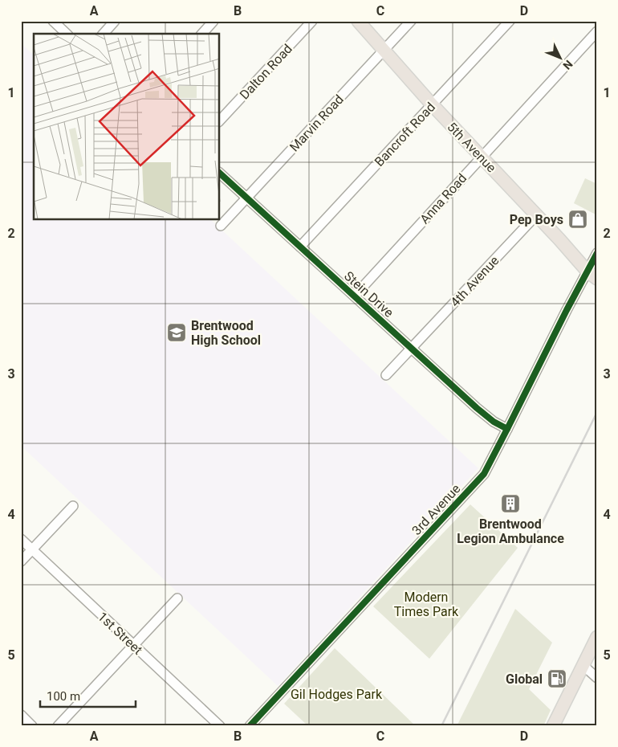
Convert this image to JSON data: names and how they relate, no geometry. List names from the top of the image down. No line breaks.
{"streets":{"main road":["5th Avenue"],"street":["Dalton Road","Marvin Road","Bancroft Road","Anna Road","4th Avenue","Stein Drive","3rd Avenue","1st Street"]},"crossings":[["Marvin Road","5th Avenue"],["Marvin Road","Stein Drive"],["Bancroft Road","5th Avenue"],["Bancroft Road","Stein Drive"],["5th Avenue","Anna Road"],["5th Avenue","4th Avenue"],["5th Avenue","3rd Avenue"],["Anna Road","Stein Drive"],["4th Avenue","Stein Drive"],["Stein Drive","3rd Avenue"]],"parks":["Modern Times Park","Gil Hodges Park"],"places":{"shop":["Pep Boys"],"school or university":["Brentwood High School"],"building":["Brentwood Legion Ambulance"],"fuel station":["Global"]},"scale_bar":"100 m","north":"bottom right","grid":{"columns":["A","B","C","D"],"rows":["1","2","3","4","5"]}}
